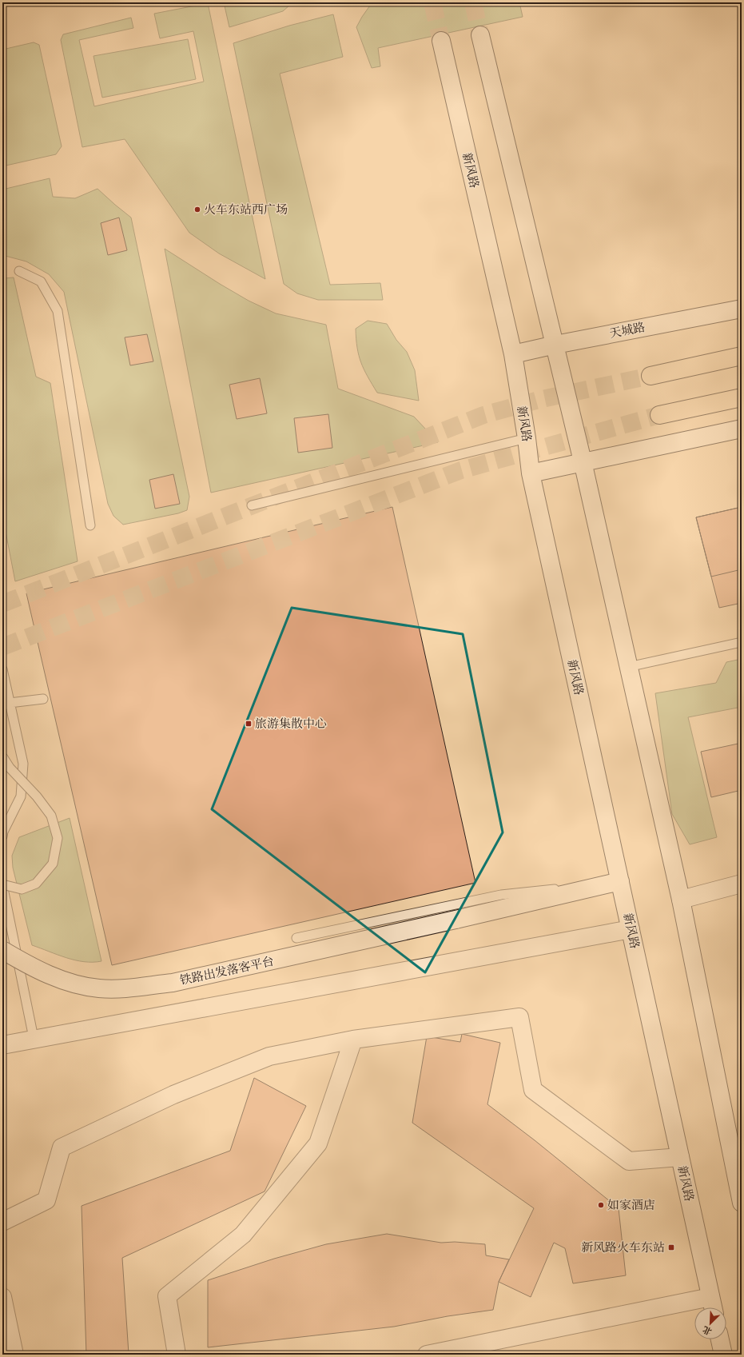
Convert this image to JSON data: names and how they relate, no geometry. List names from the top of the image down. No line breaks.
{"streets":{"main road":["新风路","天城路","铁路出发落客平台"]},"crossings":[["新风路","天城路"],["新风路","铁路出发落客平台"]],"places":{"other":["火车东站西广场","如家酒店"],"transit":["旅游集散中心","新风路火车东站"]},"north":"bottom left"}
